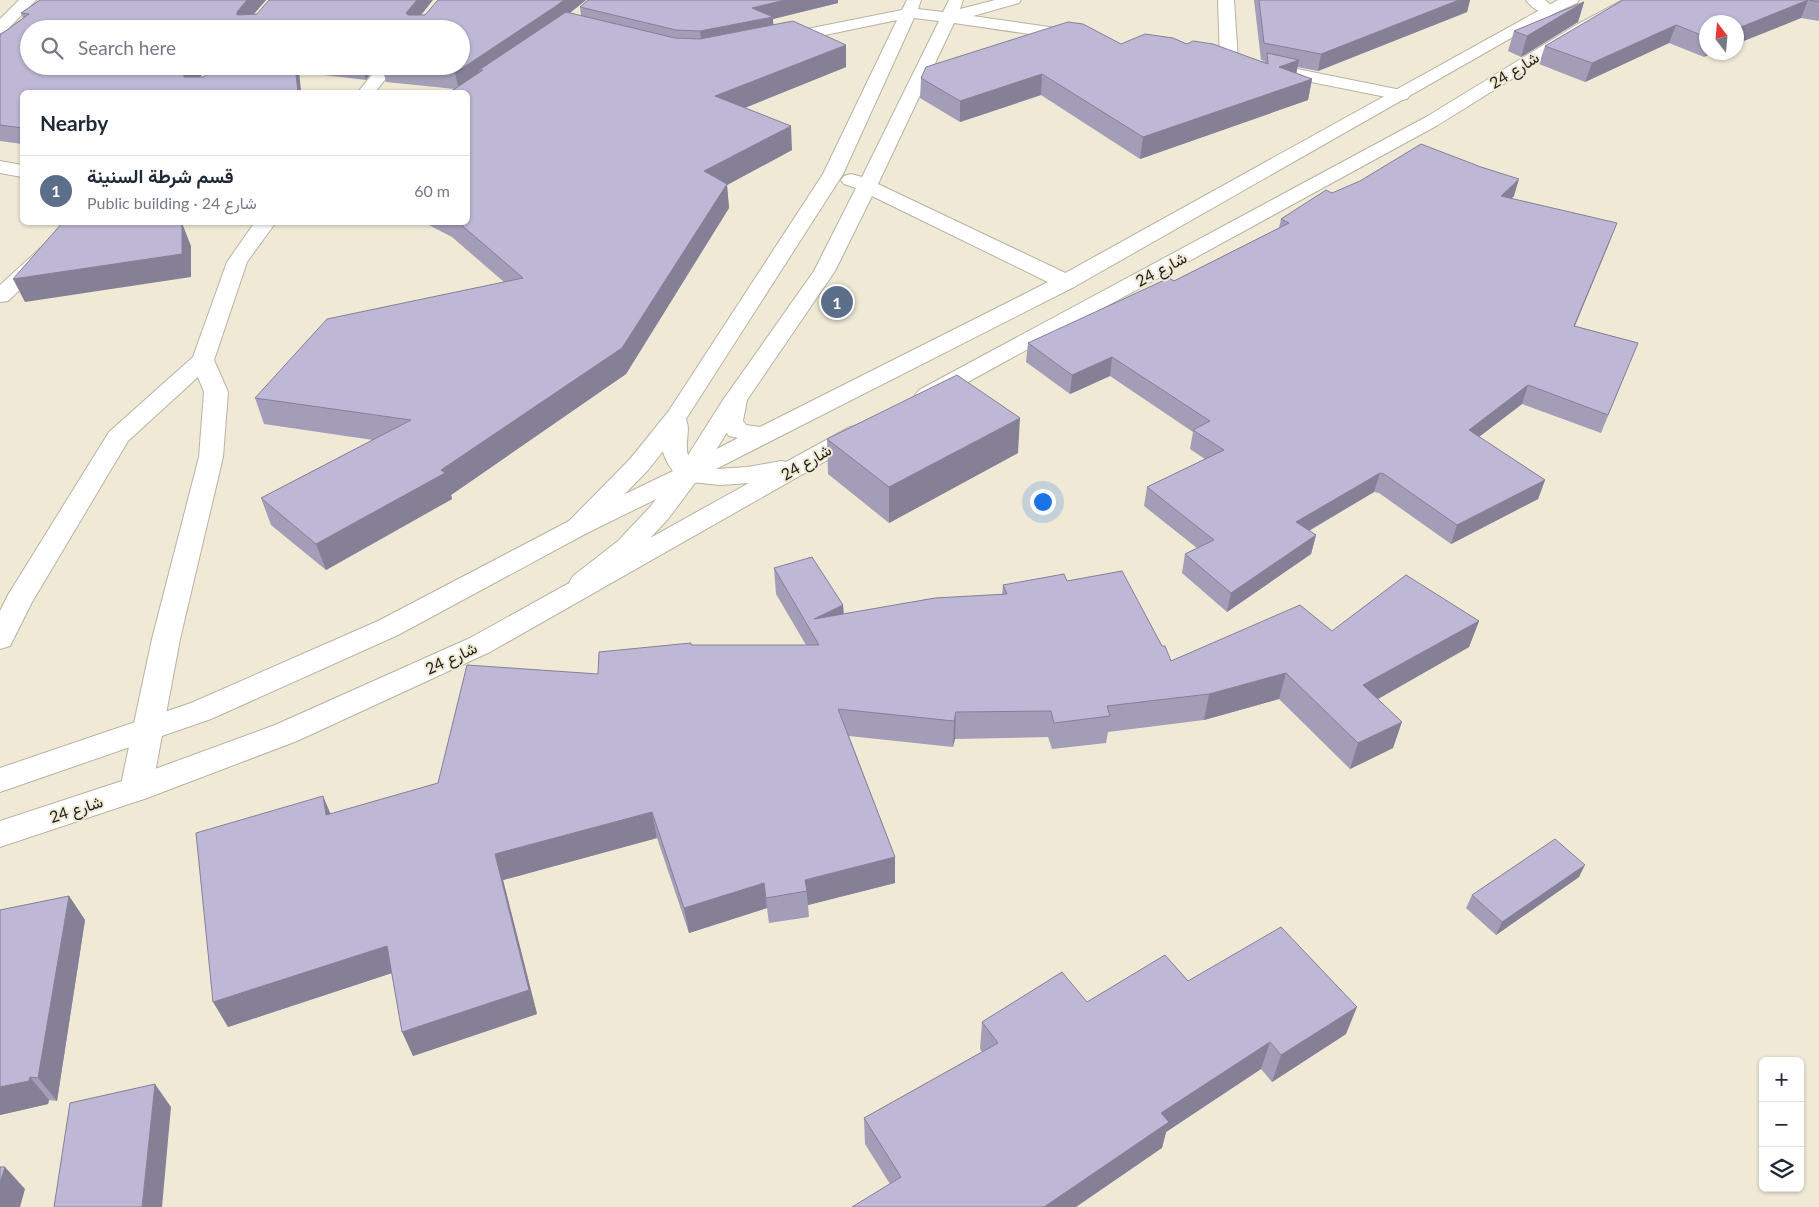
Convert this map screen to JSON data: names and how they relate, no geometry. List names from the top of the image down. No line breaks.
{"streets":{"street":["شارع 24"]},"north":"top","page":{"search":"Search here","heading":"Nearby","list":[{"mark":"1","name":"قسم شرطة السنينة","note":"Public building · شارع 24","value":"60 m"}],"pins":"1","map_buttons":["+","−"]}}
